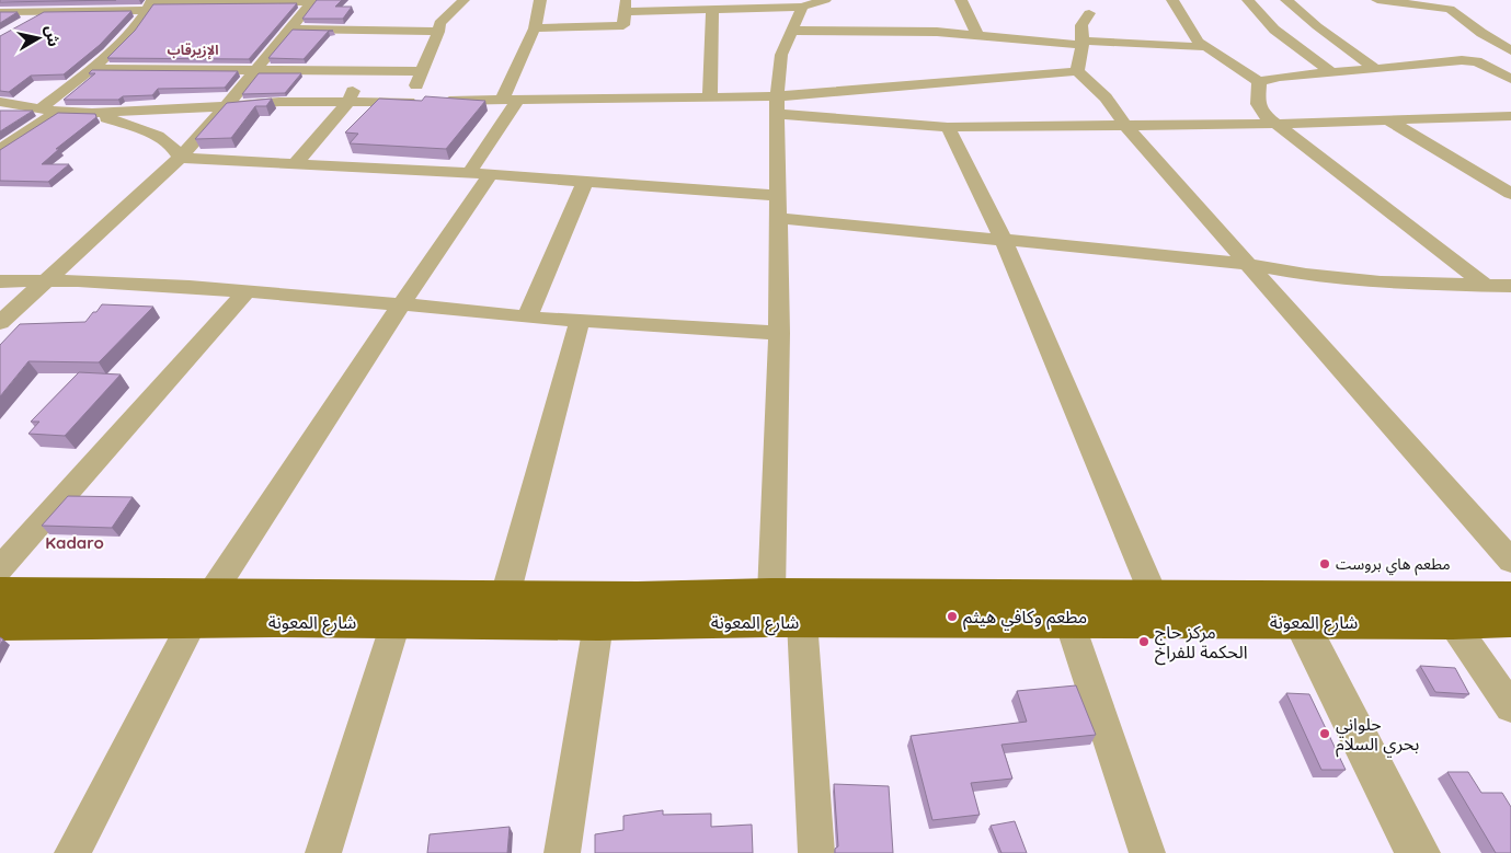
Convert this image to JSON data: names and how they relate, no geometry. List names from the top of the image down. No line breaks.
{"streets":{"highway":["شارع المعونة"]},"districts":["الإزيرقاب","Kadaro"],"places":["مطعم هاي بروست","مطعم وكافي هيثم","مركز حاج الحكمة للفراخ","حلواني بحري السلام"],"north":"right"}
